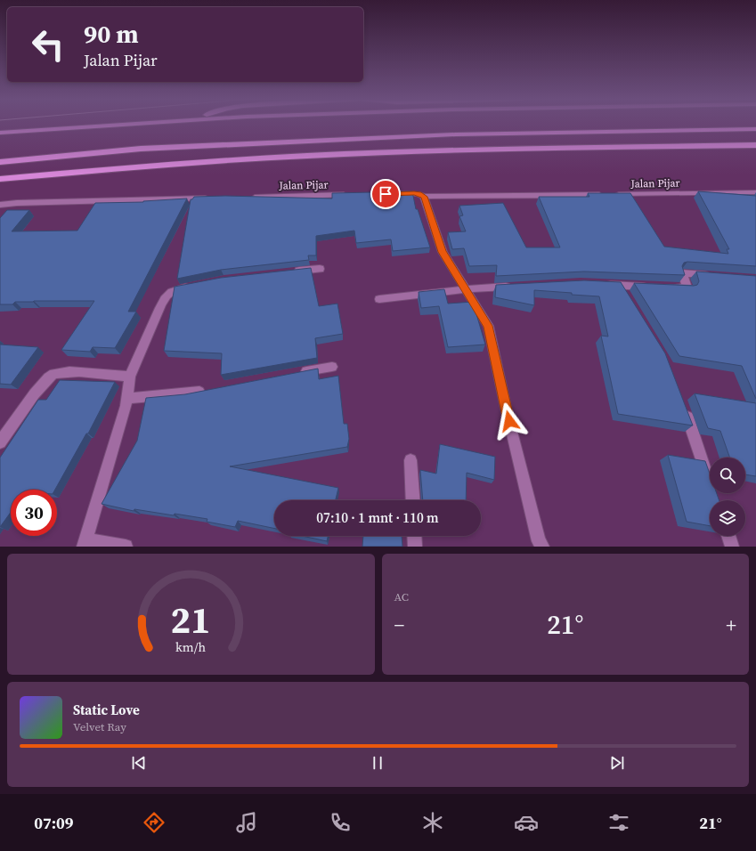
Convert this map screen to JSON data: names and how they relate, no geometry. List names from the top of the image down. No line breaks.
{"streets":{"street":["Jalan Pijar"]},"page":{"turn":["90 m","Jalan Pijar"],"limit":"30","trip":"07:10 · 1 mnt · 110 m","tile":"AC","heat":["−","21°","+"],"song":["Static Love","Velvet Ray"],"tabs":["07:09","21°"],"gauge":["21","km/h"]}}
